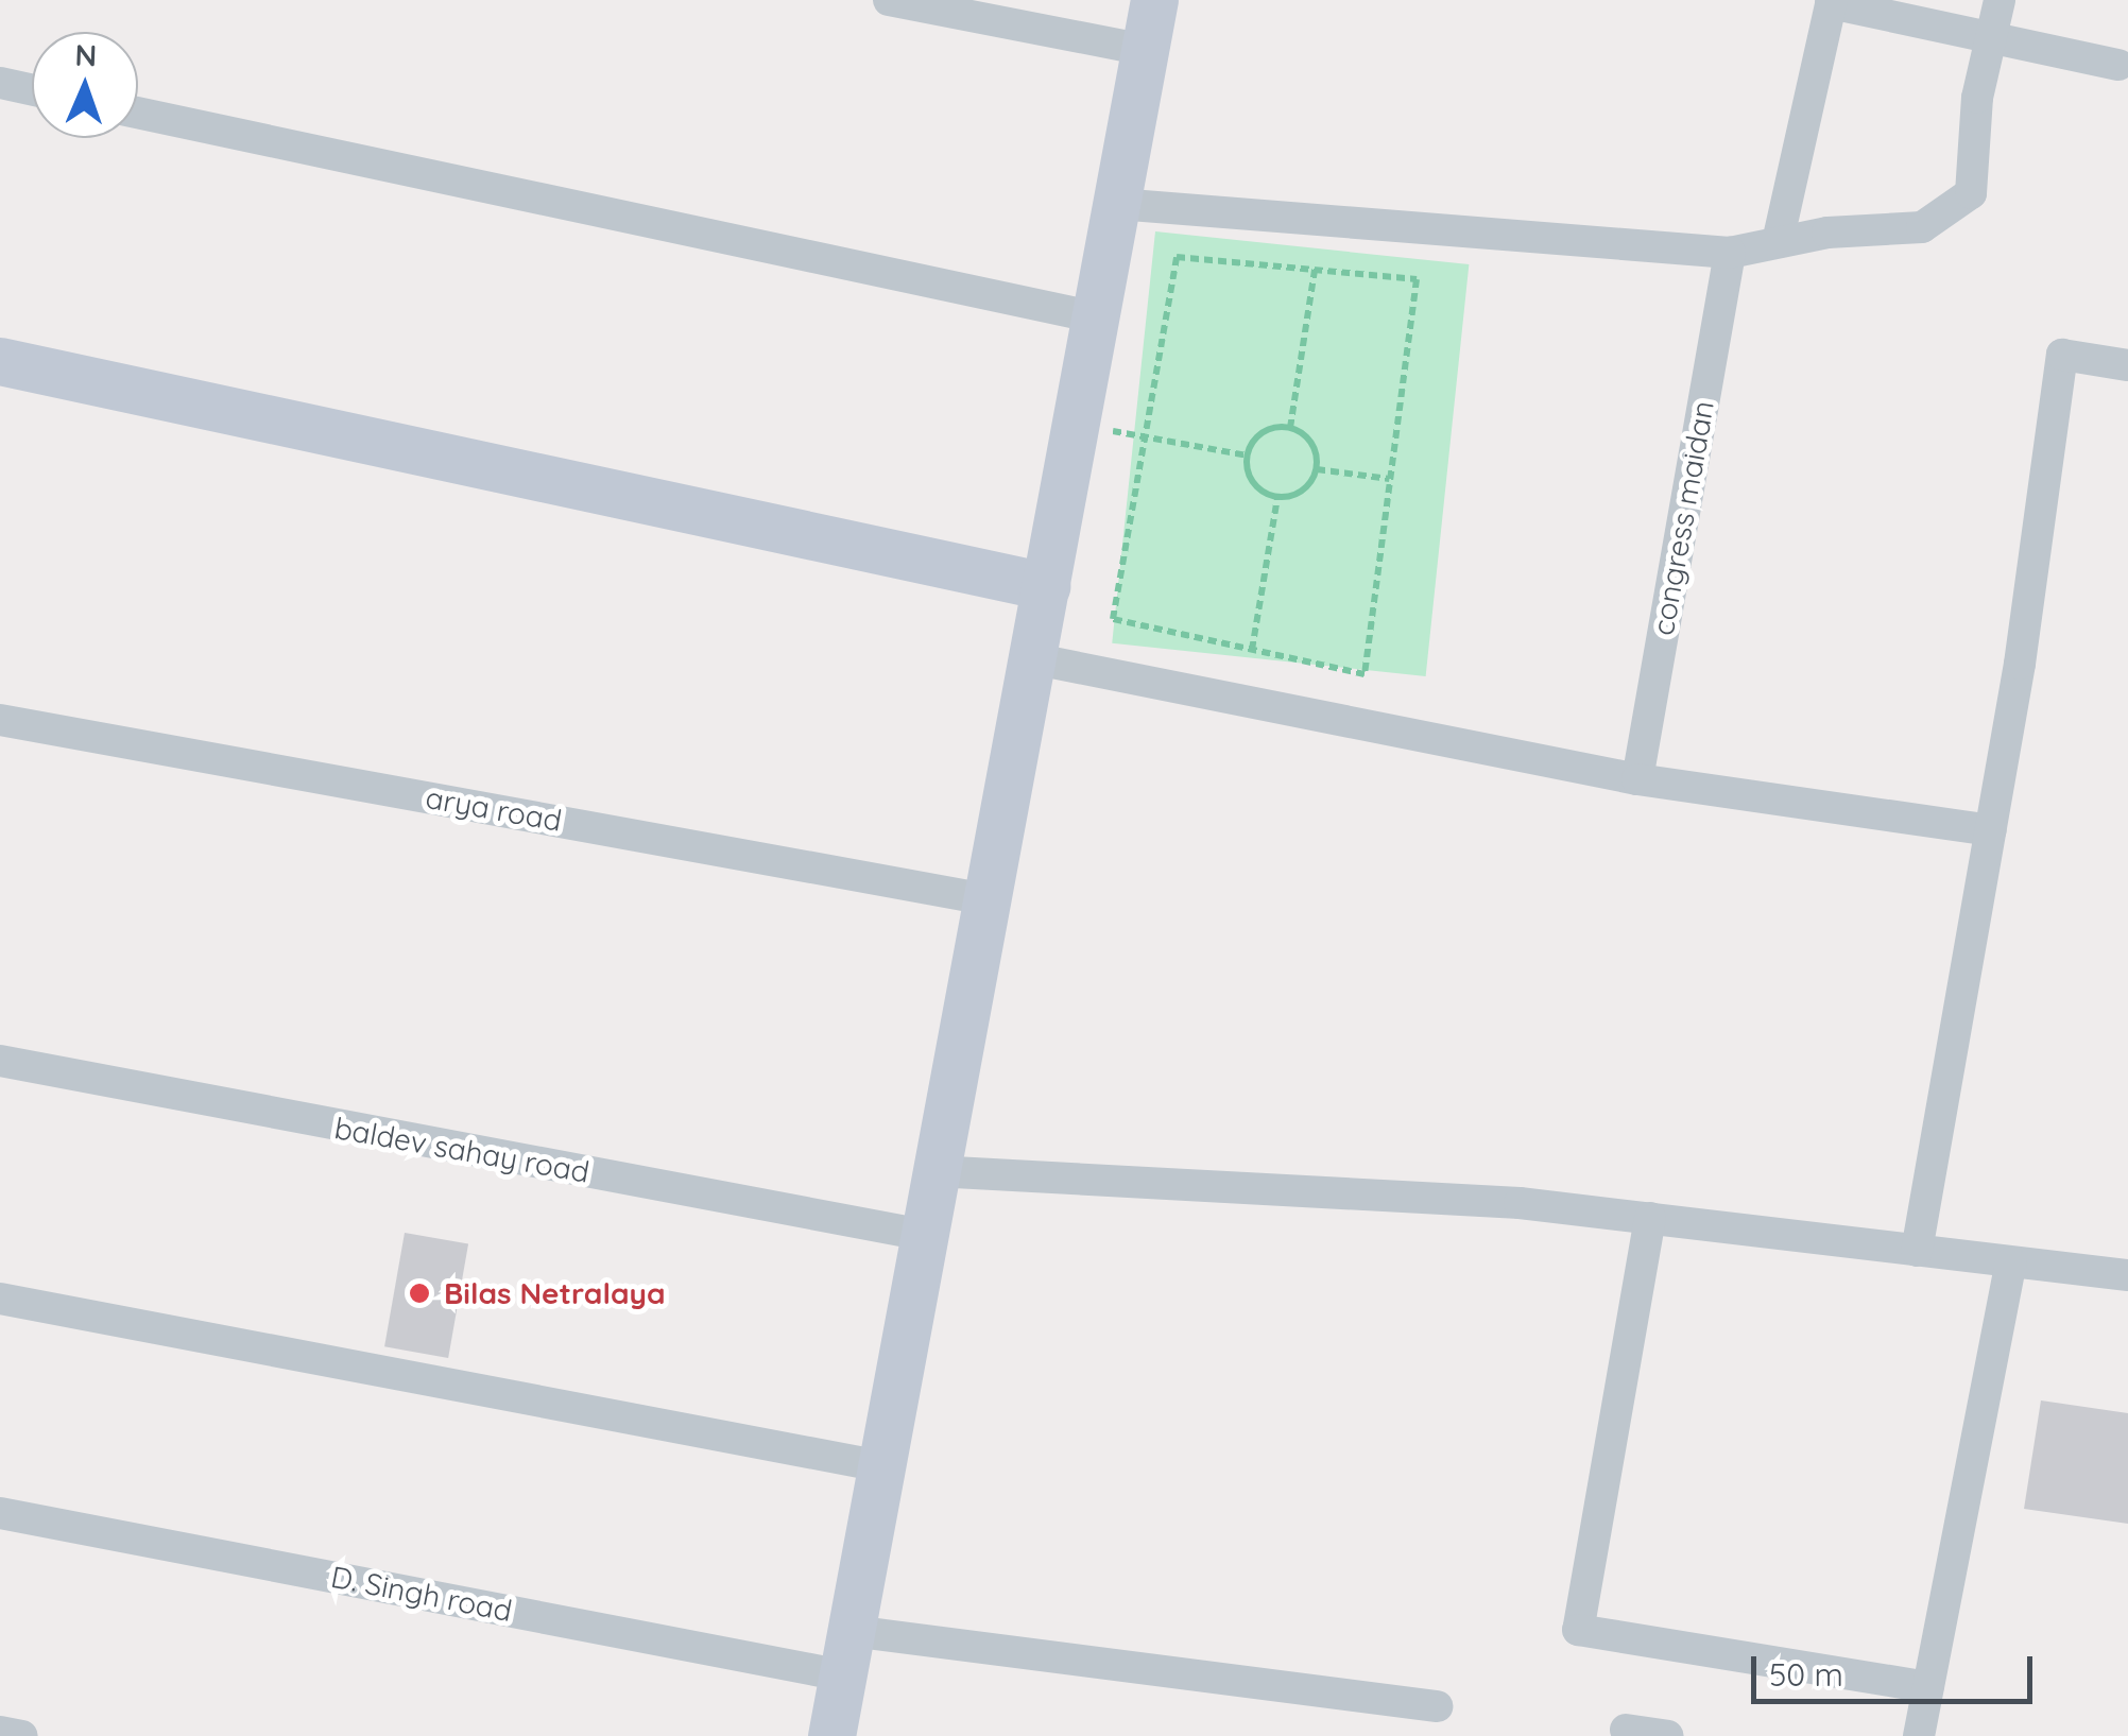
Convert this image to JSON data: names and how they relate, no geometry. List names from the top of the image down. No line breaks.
{"streets":{"street":["congress maidan","arya road","baldev sahay road","D. Singh road"]},"places":["Bilas Netralaya"],"scale_bar":"50 m","north":"top"}
